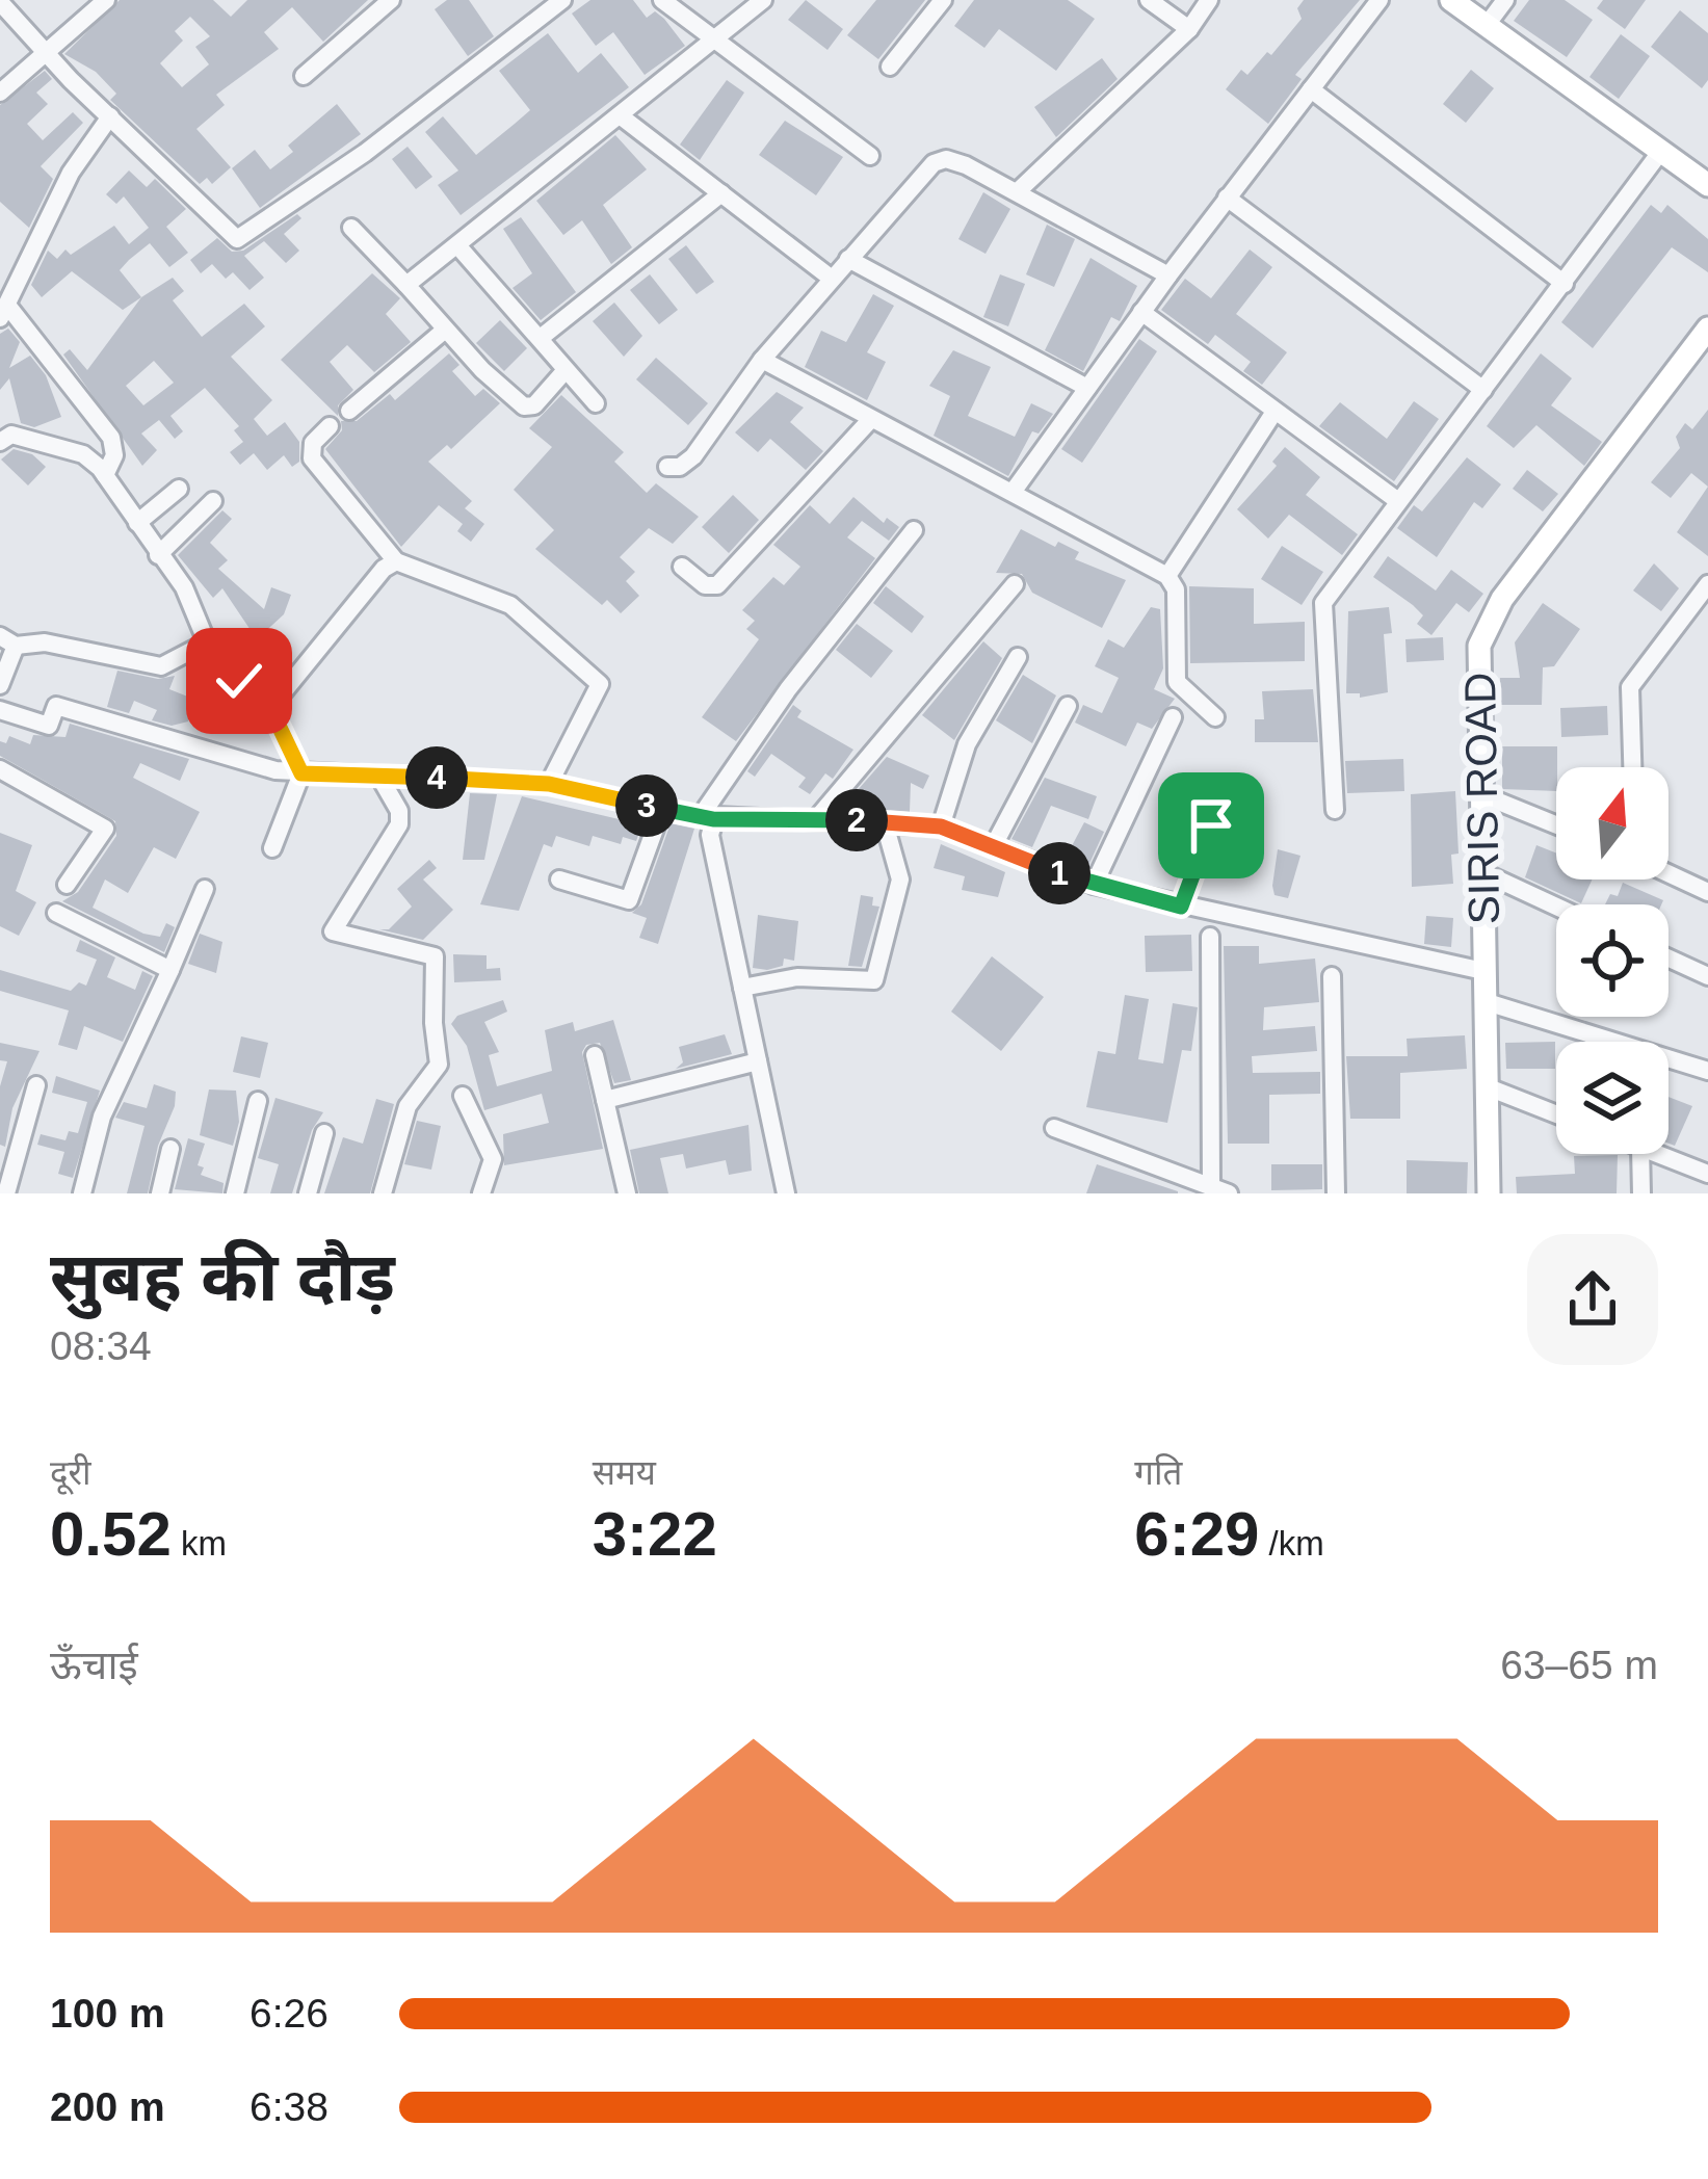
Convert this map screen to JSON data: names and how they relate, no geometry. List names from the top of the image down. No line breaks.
{"streets":{"street":["SIRIS ROAD"]},"north":"top","page":{"pins":["4","3","2","1"],"heading":["सुबह की दौड़","08:34"],"stats":[["दूरी","0.52 km"],["समय","3:22"],["गति","6:29 /km"]],"chart":["ऊँचाई","63–65 m"],"list":[{"name":"100 m","note":"6:26"},{"name":"200 m","note":"6:38"}]}}
